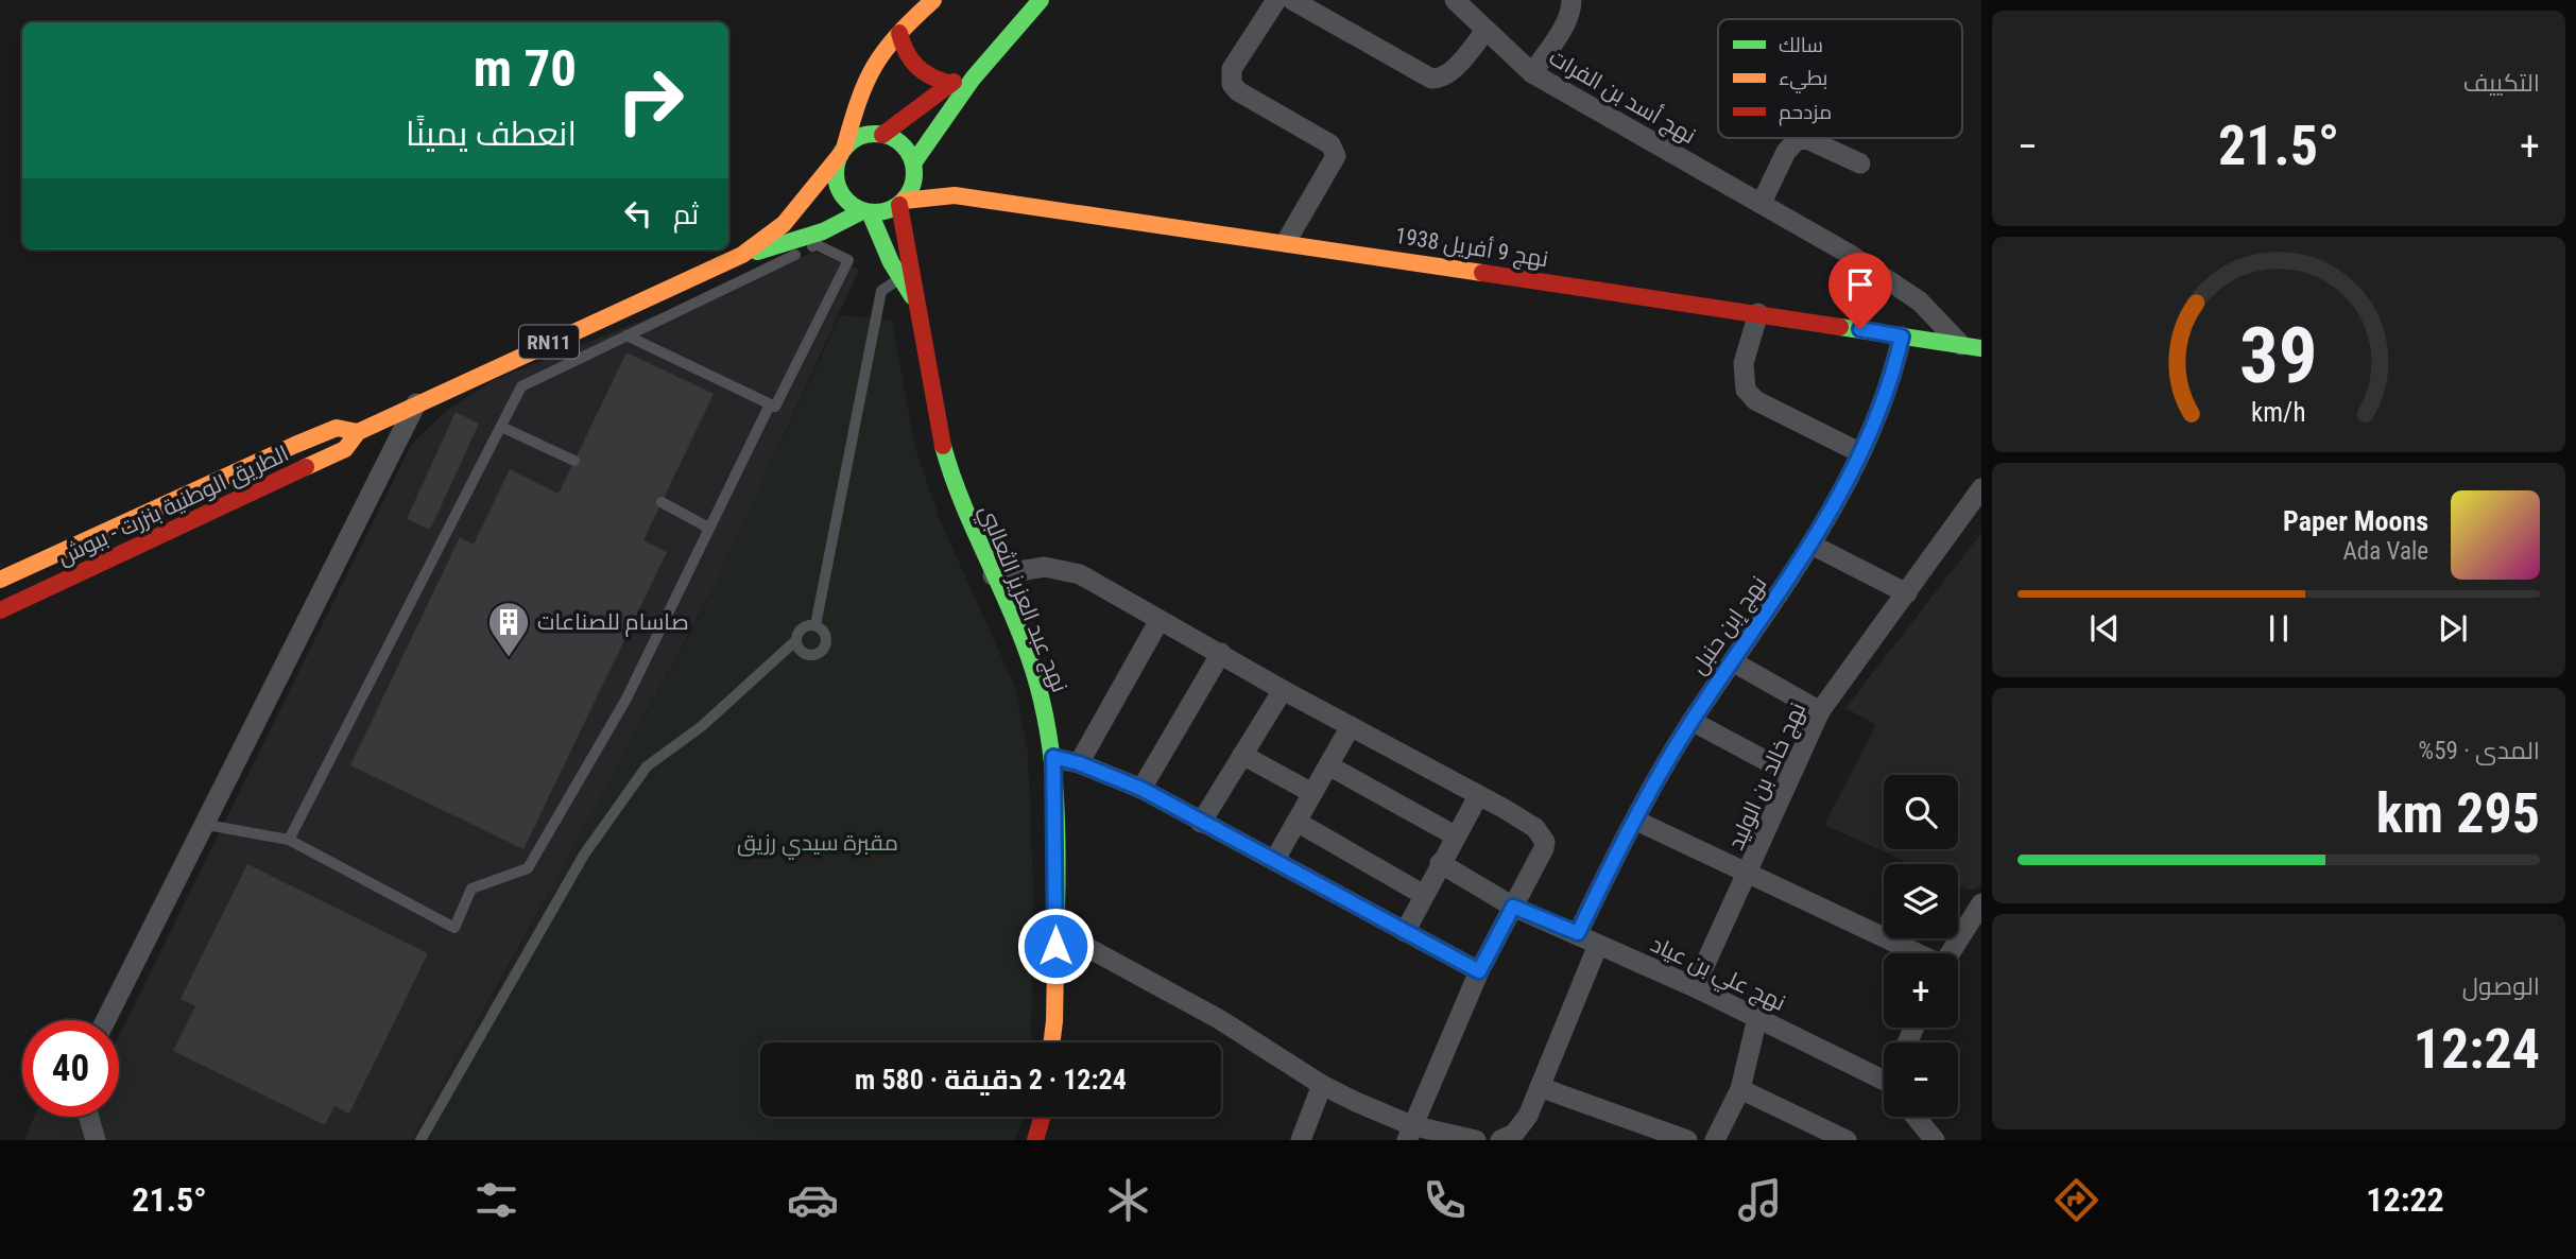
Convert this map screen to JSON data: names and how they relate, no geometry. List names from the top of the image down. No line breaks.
{"streets":{"street":["نهج أسد بن الفرات","نهج 9 أفريل 1938","RN11","الطريق الوطنية بنزرت - ببوش","نهج عبد العزيز الثعالبي","نهج إبن حنبل","نهج خالد بن الوليد","نهج علي بن عياد"]},"crossings":[["نهج أسد بن الفرات","نهج 9 أفريل 1938"],["نهج 9 أفريل 1938","نهج إبن حنبل"],["RN11","الطريق الوطنية بنزرت - ببوش"],["نهج إبن حنبل","نهج علي بن عياد"],["نهج خالد بن الوليد","نهج علي بن عياد"]],"parks":["مقبرة سيدي رزيق"],"places":{"building":["صاسام للصناعات"]},"legend":["سالك","بطيء","مزدحم"],"page":{"tile":["التكييف",["المدى · 59%","295 km"],["الوصول","12:24"]],"turn":["70 m","انعطف يمينًا"],"heat":["−","21.5°","+"],"then":"ثم","song":["Paper Moons","Ada Vale"],"map_buttons":["+","−"],"limit":"40","trip":"12:24 · 2 دقيقة · 580 m","tabs":["12:22","21.5°"],"gauge":["39","km/h"]}}
